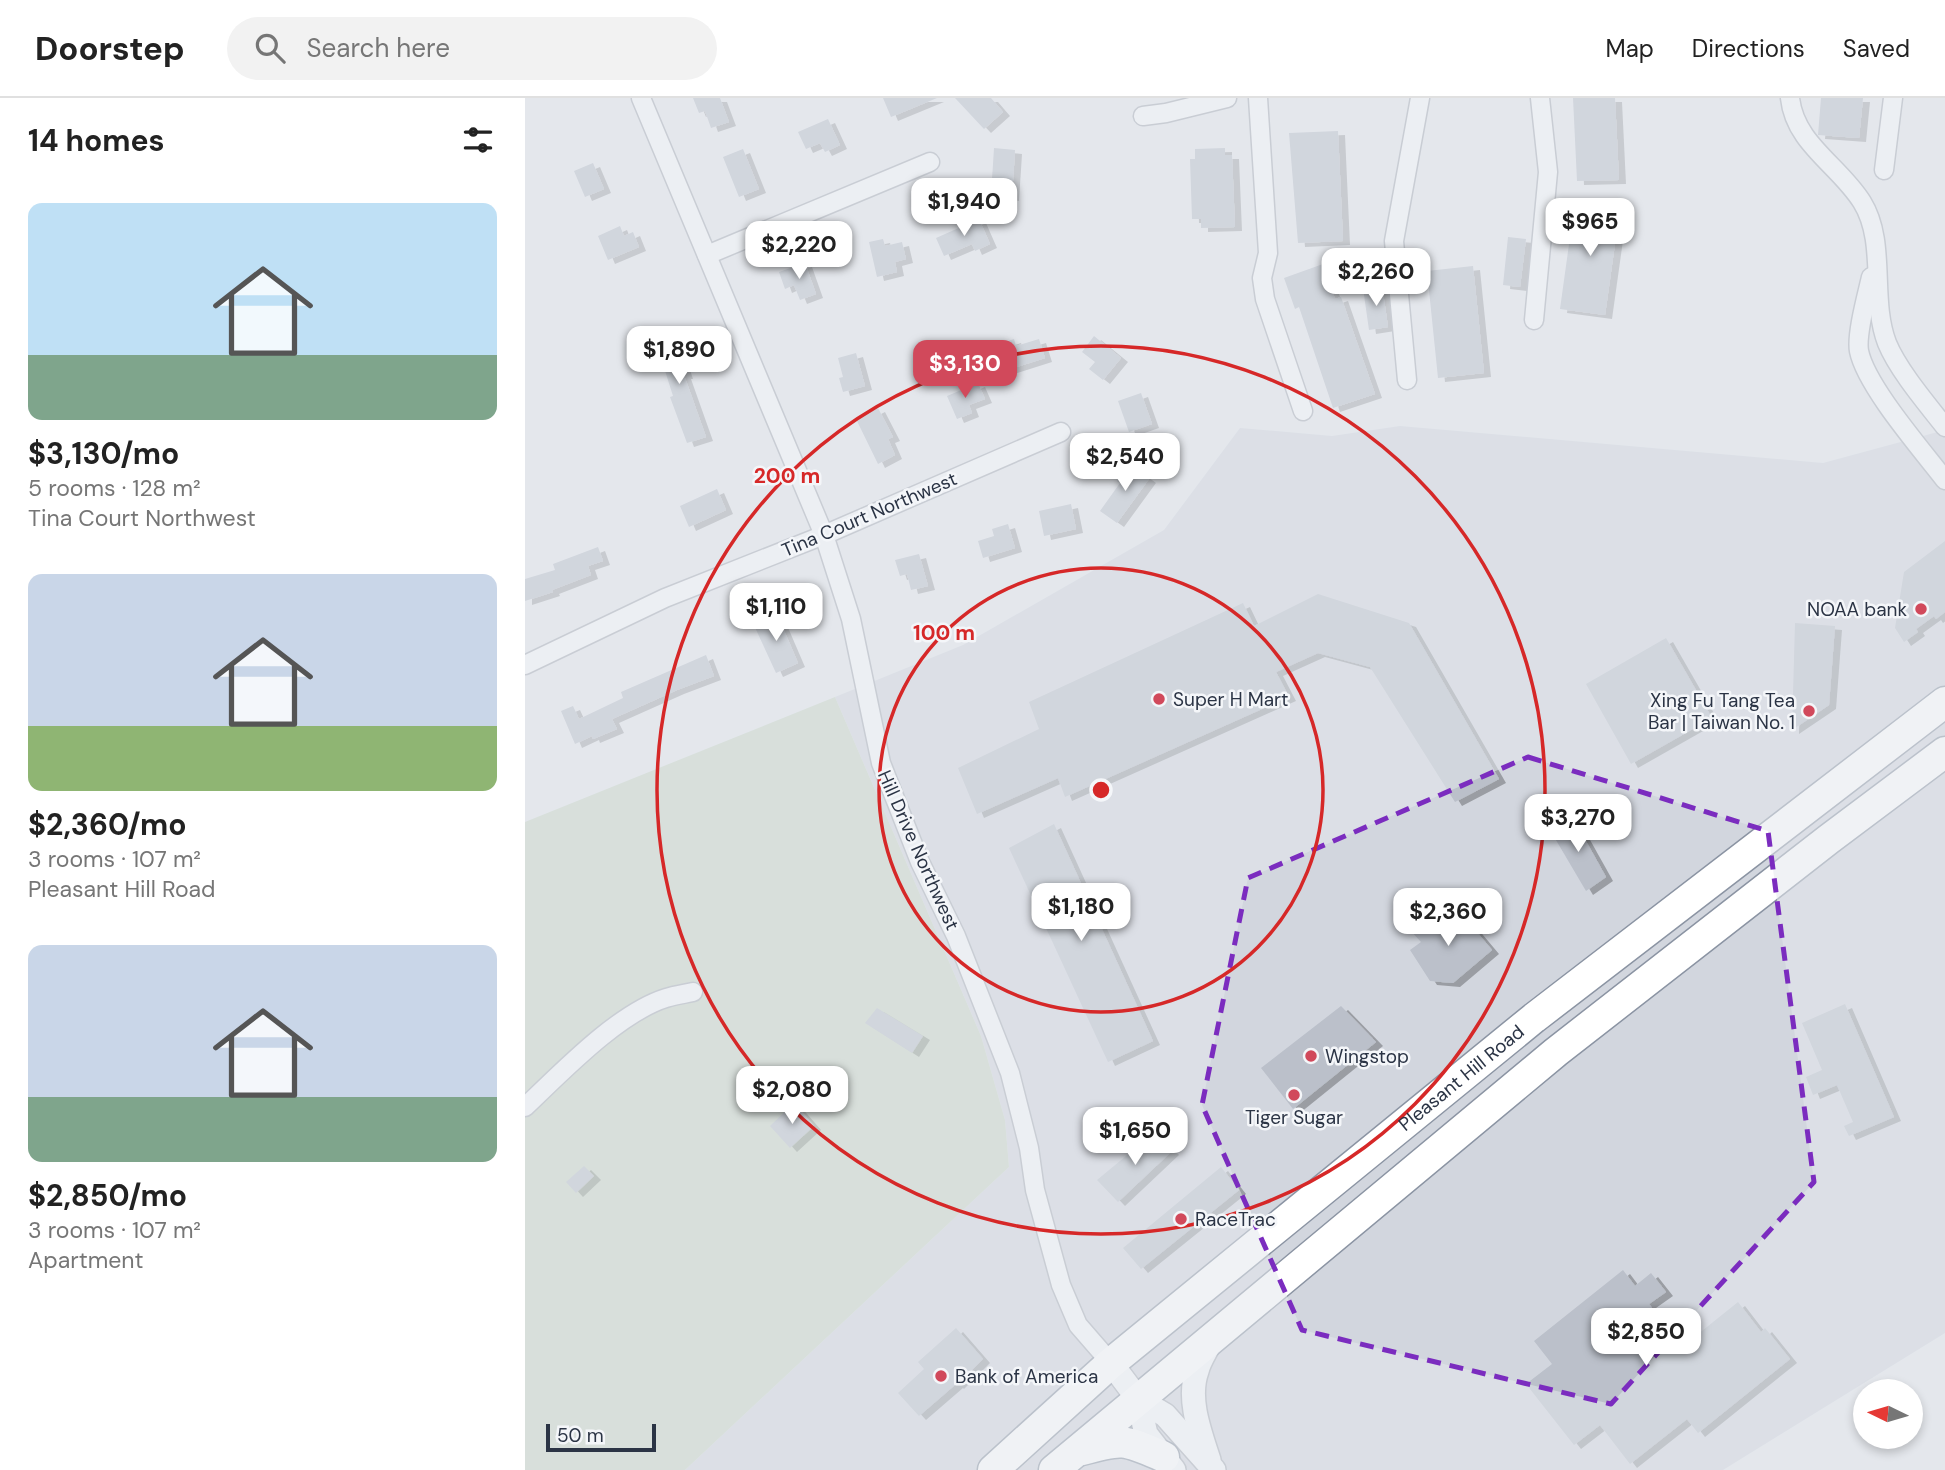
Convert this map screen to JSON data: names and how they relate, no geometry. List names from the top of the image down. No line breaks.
{"streets":{"highway":["Pleasant Hill Road"],"street":["Tina Court Northwest","Hill Drive Northwest"]},"crossings":[["Tina Court Northwest","Hill Drive Northwest"],["Hill Drive Northwest","Pleasant Hill Road"]],"places":["NOAA bank","Super H Mart","Xing Fu Tang Tea Bar | Taiwan No. 1","Wingstop","Tiger Sugar","RaceTrac","Bank of America"],"scale_bar":"50 m","north":"left","page":{"header":"Doorstep","search":"Search here","nav":["Map","Directions","Saved"],"heading":"14 homes","price":["$1,940","$965","$2,220","$2,260","$1,890","$3,130","$2,540","$1,110","$3,270","$1,180","$2,360","$2,080","$1,650","$2,850"],"list":[{"name":"$3,130/mo","note":"5 rooms · 128 m² · Tina Court Northwest"},{"name":"$2,360/mo","note":"3 rooms · 107 m² · Pleasant Hill Road"},{"name":"$2,850/mo","note":"3 rooms · 107 m² · Apartment"}],"scale":"50 m"},"rings":["200 m","100 m"]}
